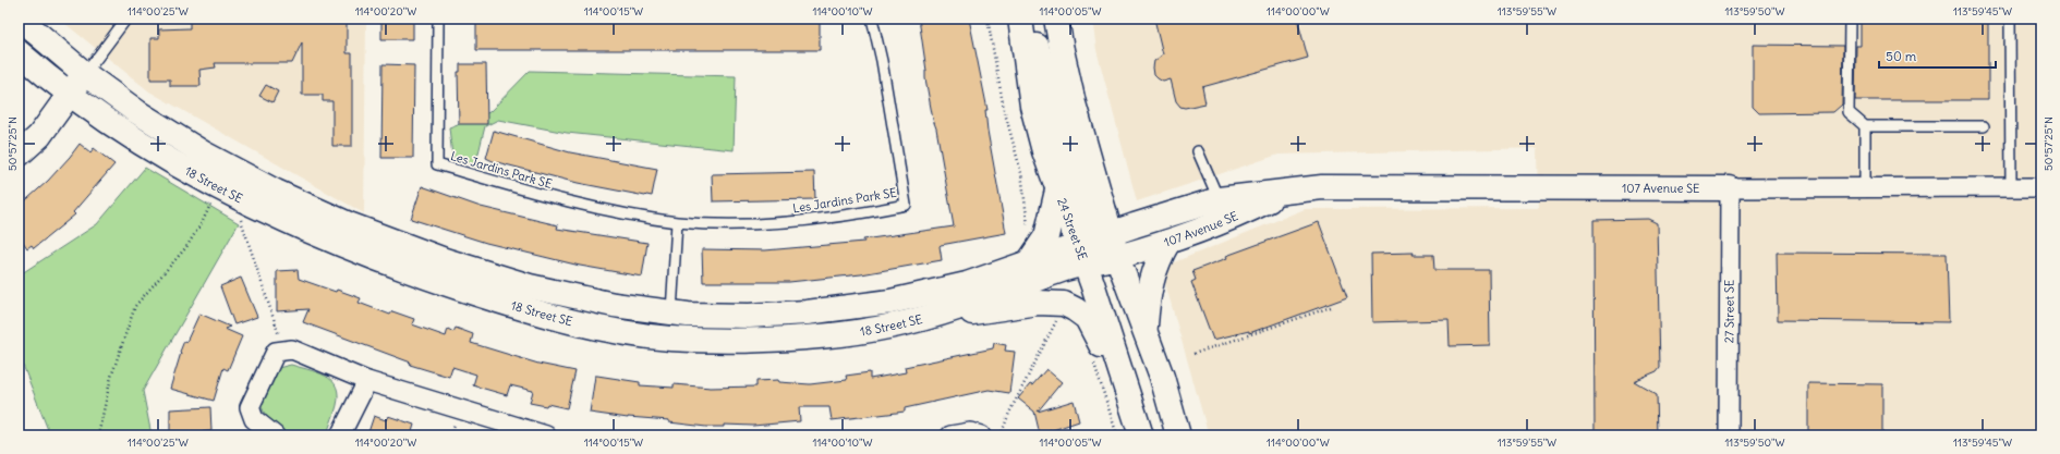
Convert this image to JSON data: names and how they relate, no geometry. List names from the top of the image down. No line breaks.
{"streets":{"main road":["18 Street SE","107 Avenue SE","24 Street SE"],"street":["27 Street SE"],"lane":["Les Jardins Park SE"]},"crossings":[["18 Street SE","107 Avenue SE"],["18 Street SE","24 Street SE"],["107 Avenue SE","24 Street SE"],["107 Avenue SE","27 Street SE"]],"scale_bar":"50 m","coordinates":["114°00'25\"W","114°00'20\"W","114°00'15\"W","114°00'10\"W","114°00'05\"W","114°00'00\"W","113°59'55\"W","113°59'50\"W","113°59'45\"W","50°57'25\"N"]}
